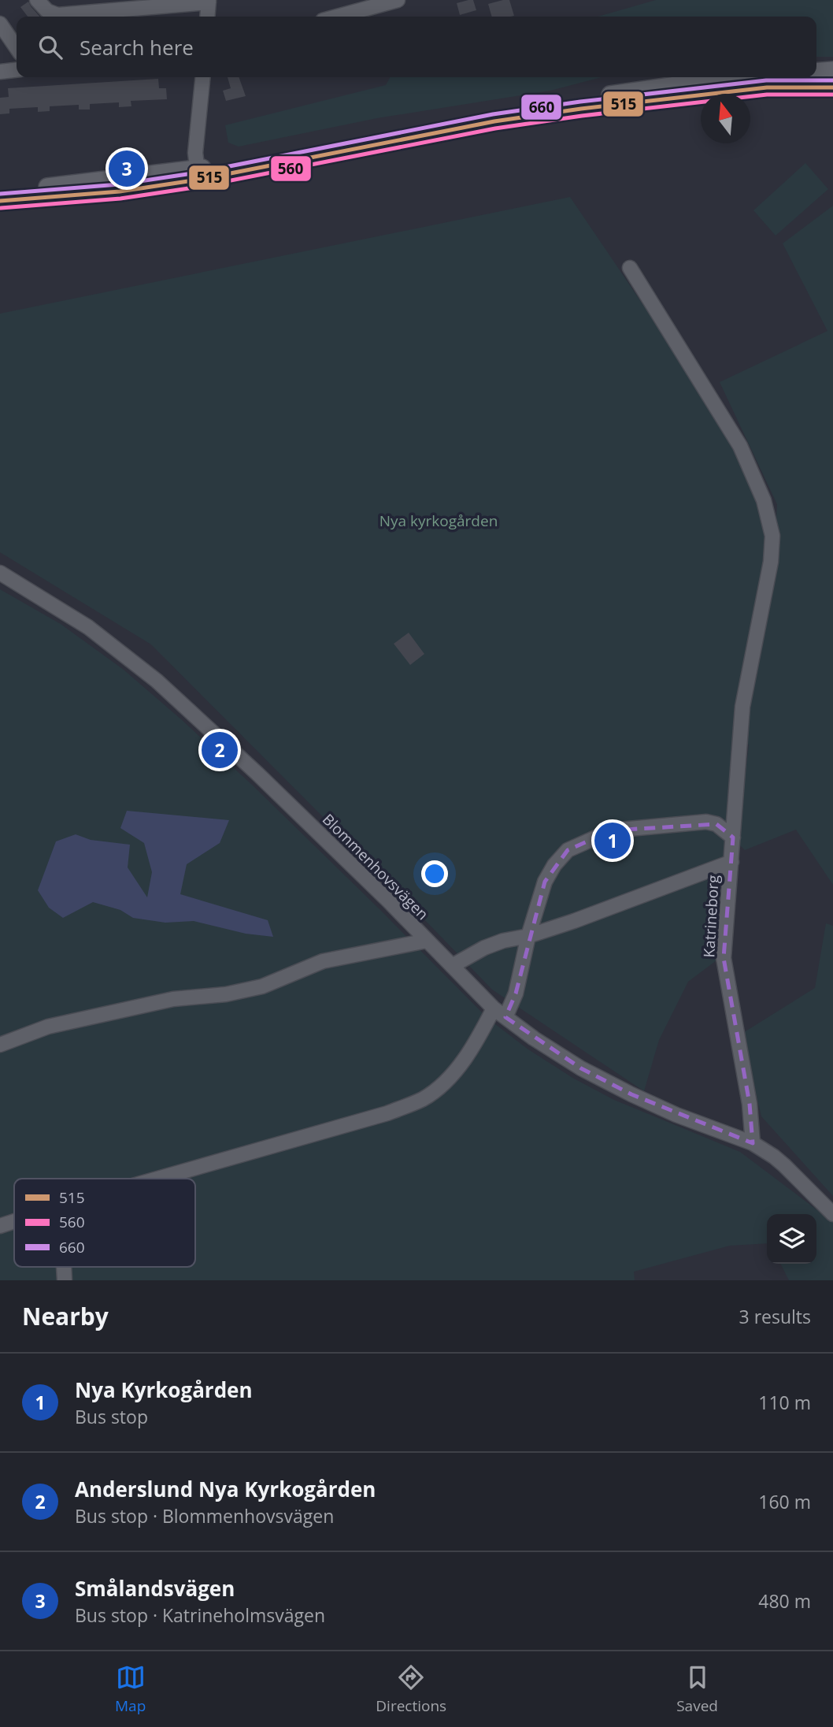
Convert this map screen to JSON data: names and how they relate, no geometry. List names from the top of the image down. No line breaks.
{"streets":{"street":["Blommenhovsvägen","Katrineborg"]},"crossings":[["Blommenhovsvägen","Katrineborg"]],"parks":["Nya kyrkogården"],"lines":["transit line 660","transit line 515","transit line 560"],"legend":["515","560","660"],"north":"top","page":{"search":"Search here","pins":["3","2","1"],"heading":["Nearby","3 results"],"list":[{"mark":"1","name":"Nya Kyrkogården","note":"Bus stop","value":"110 m"},{"mark":"2","name":"Anderslund Nya Kyrkogården","note":"Bus stop · Blommenhovsvägen","value":"160 m"},{"mark":"3","name":"Smålandsvägen","note":"Bus stop · Katrineholmsvägen","value":"480 m"}],"nav":["Map","Directions","Saved"]}}
